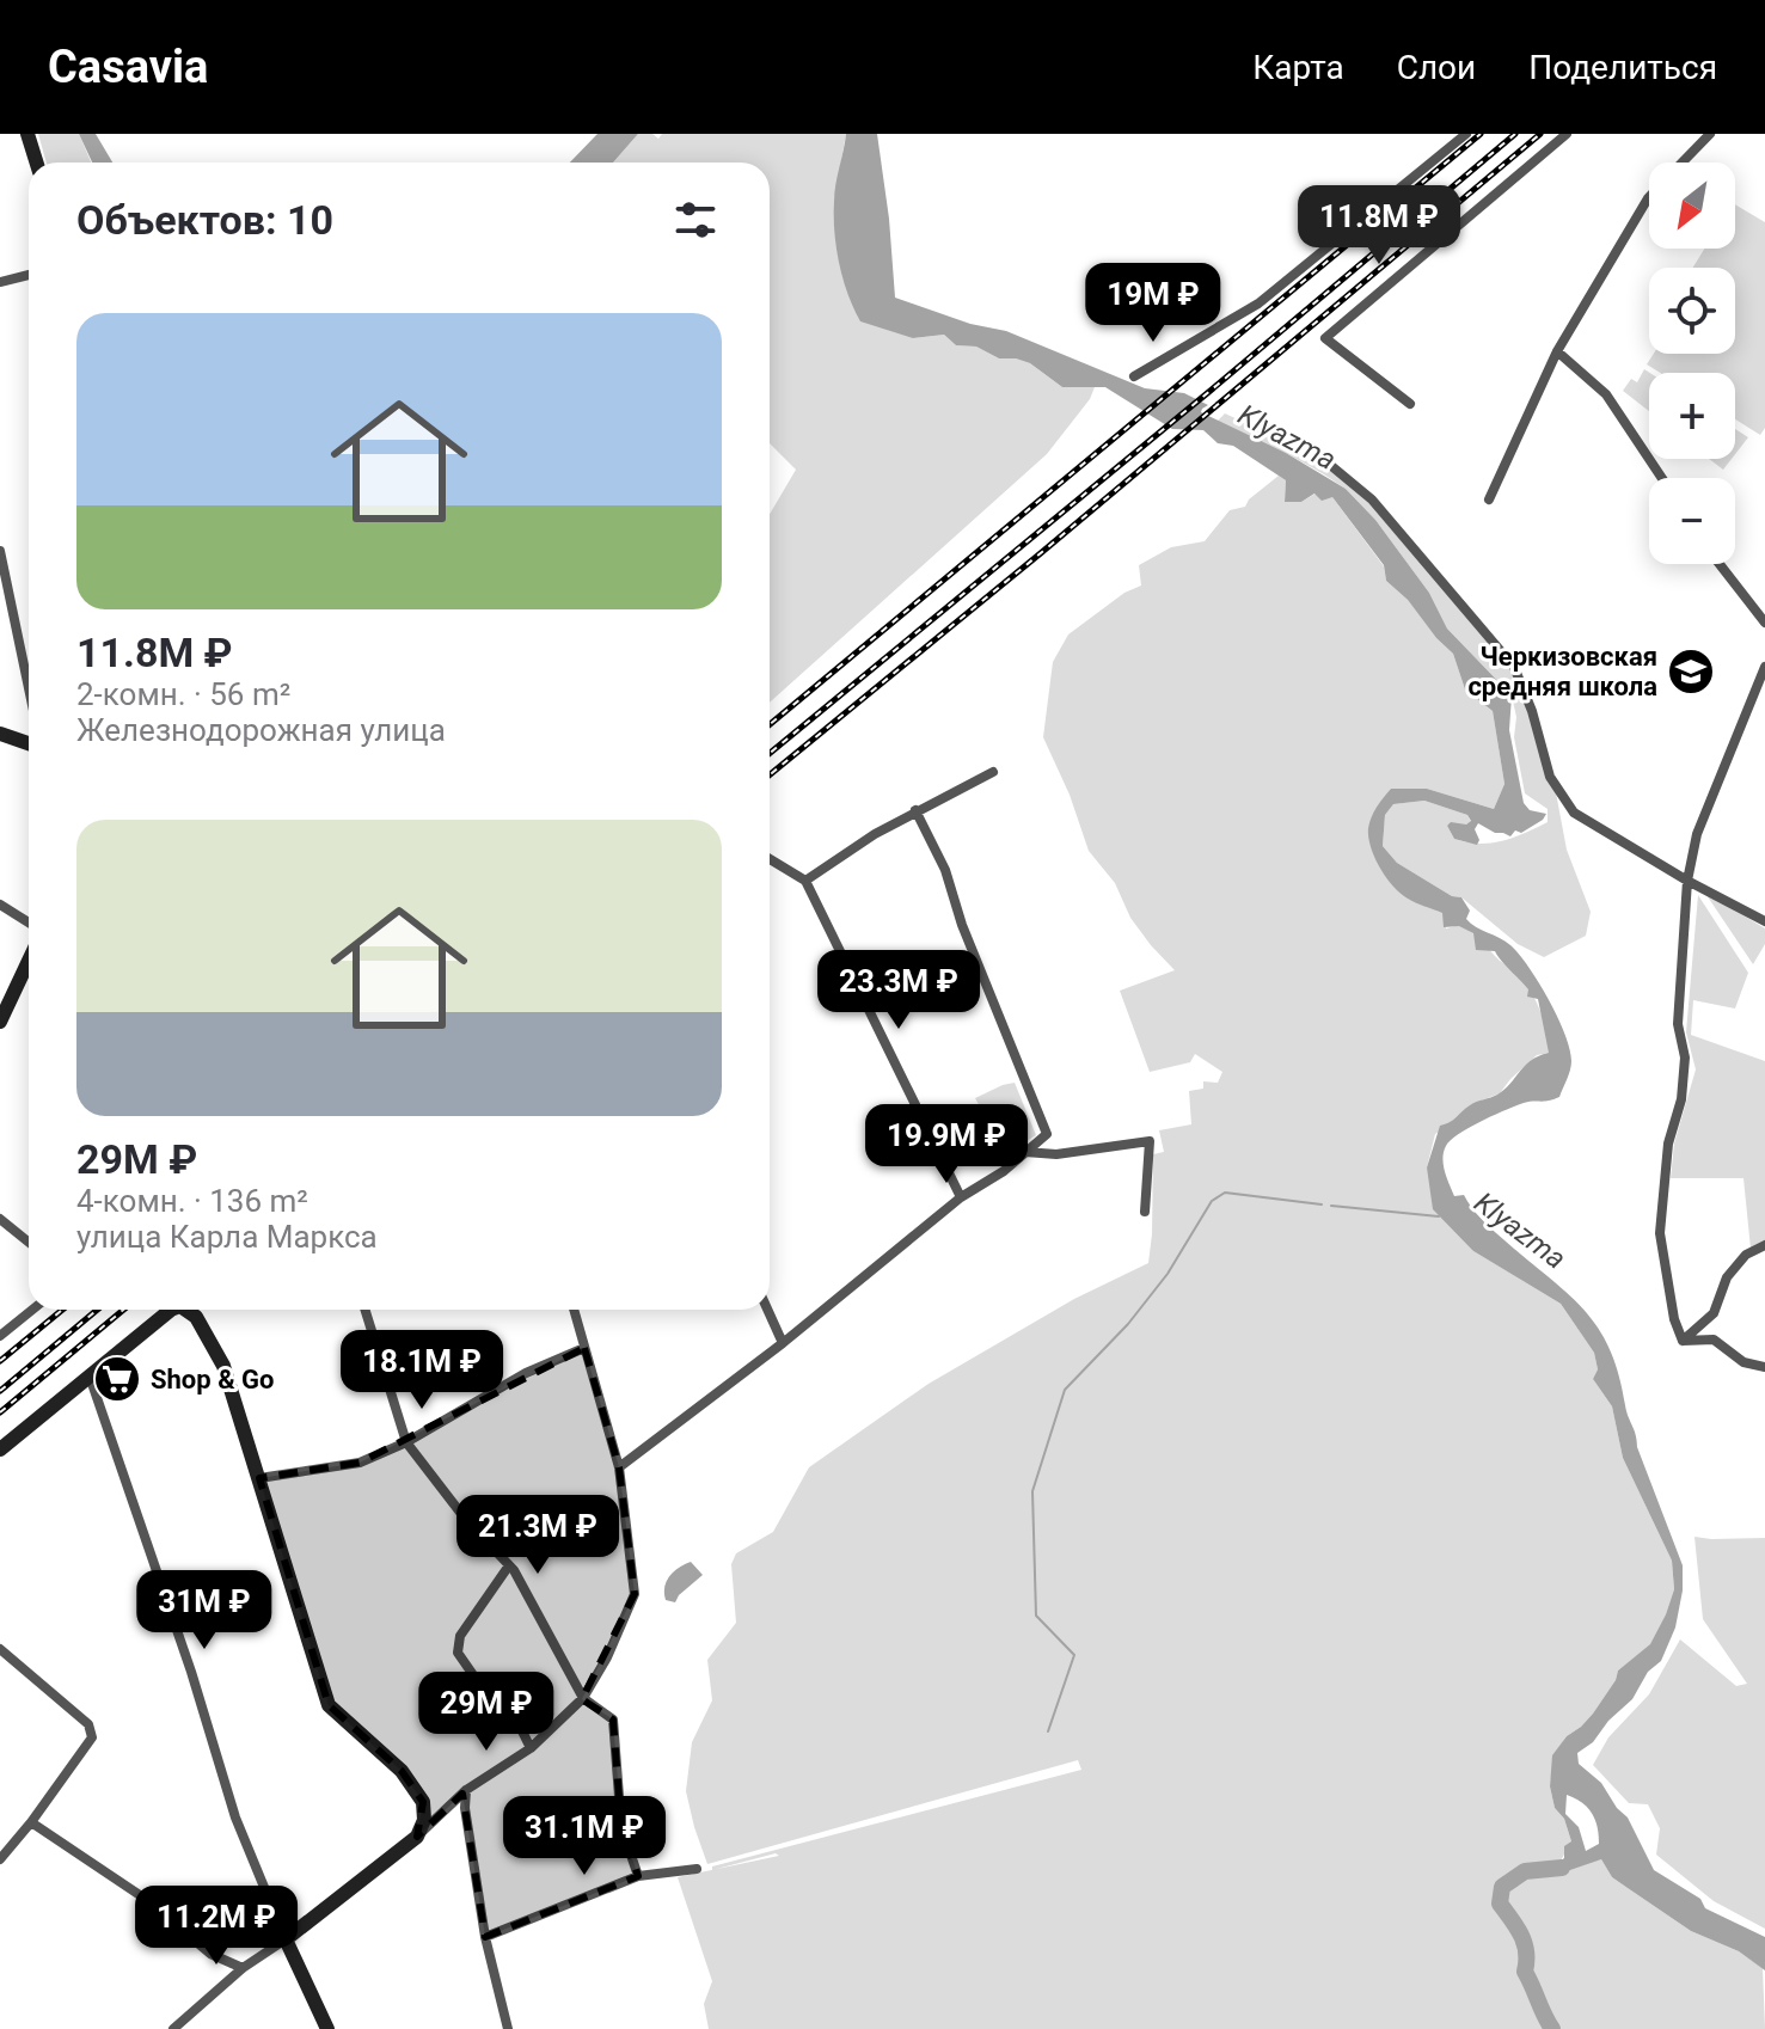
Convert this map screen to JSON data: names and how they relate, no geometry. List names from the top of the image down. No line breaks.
{"water":["Klyazma"],"places":{"school or university":["Черкизовская средняя школа"],"supermarket":["Shop & Go"]},"north":"bottom left","page":{"header":"Casavia","nav":["Карта","Слои","Поделиться"],"map_buttons":["+","−"],"heading":"Объектов: 10","price":["11.8M ₽","19M ₽","23.3M ₽","19.9M ₽","18.1M ₽","21.3M ₽","31M ₽","29M ₽","31.1M ₽","11.2M ₽"],"list":[{"name":"11.8M ₽","note":"2-комн. · 56 m² · Железнодорожная улица"},{"name":"29M ₽","note":"4-комн. · 136 m² · улица Карла Маркса"}]}}
